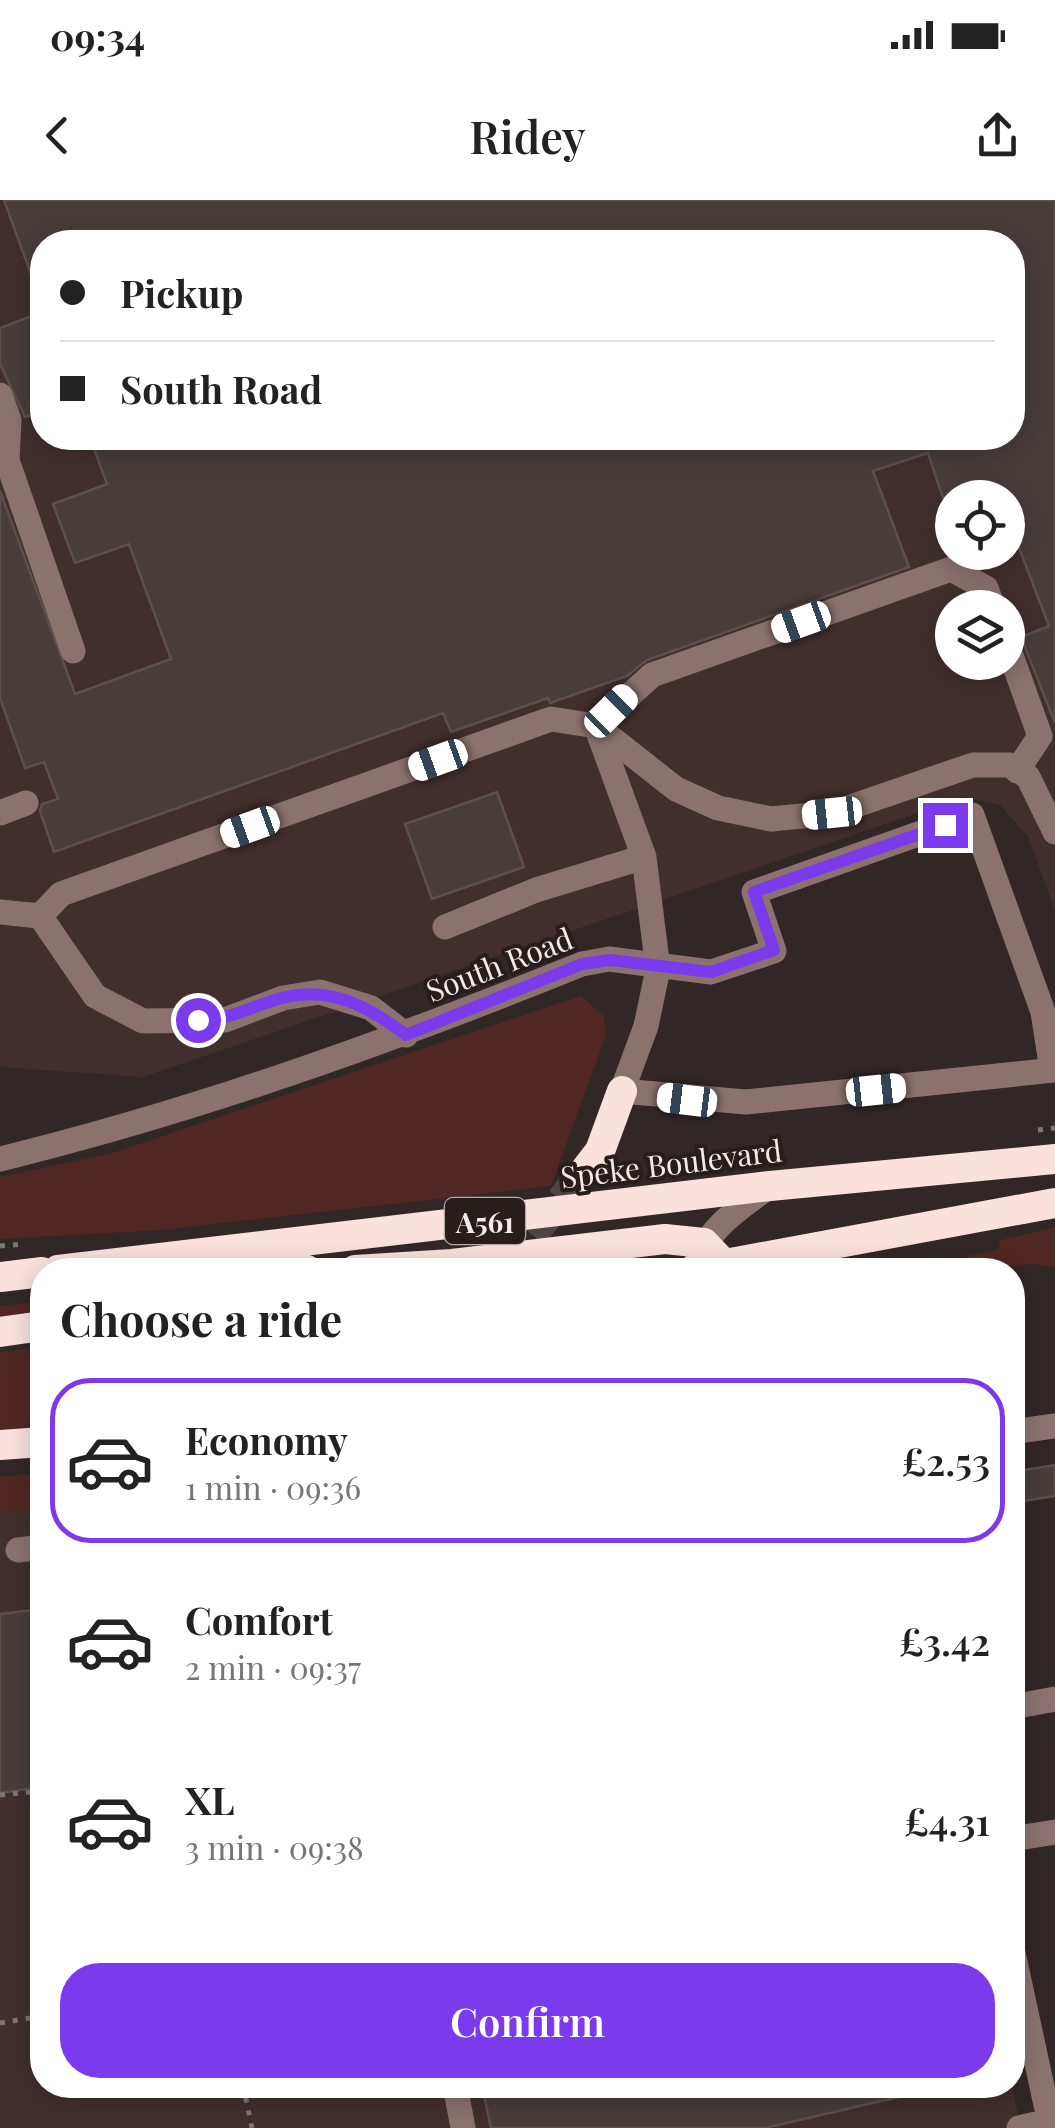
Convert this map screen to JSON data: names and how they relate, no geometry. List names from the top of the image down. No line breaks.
{"streets":{"highway":["Speke Boulevard","A561"],"street":["South Road"]},"crossings":[["Speke Boulevard","A561"]],"page":{"status":"09:34","header":"Ridey","banner":["Pickup","South Road"],"heading":"Choose a ride","list":[{"name":"Economy","note":"1 min · 09:36","value":"£2.53"},{"name":"Comfort","note":"2 min · 09:37","value":"£3.42"},{"name":"XL","note":"3 min · 09:38","value":"£4.31"}],"buttons":"Confirm"}}
